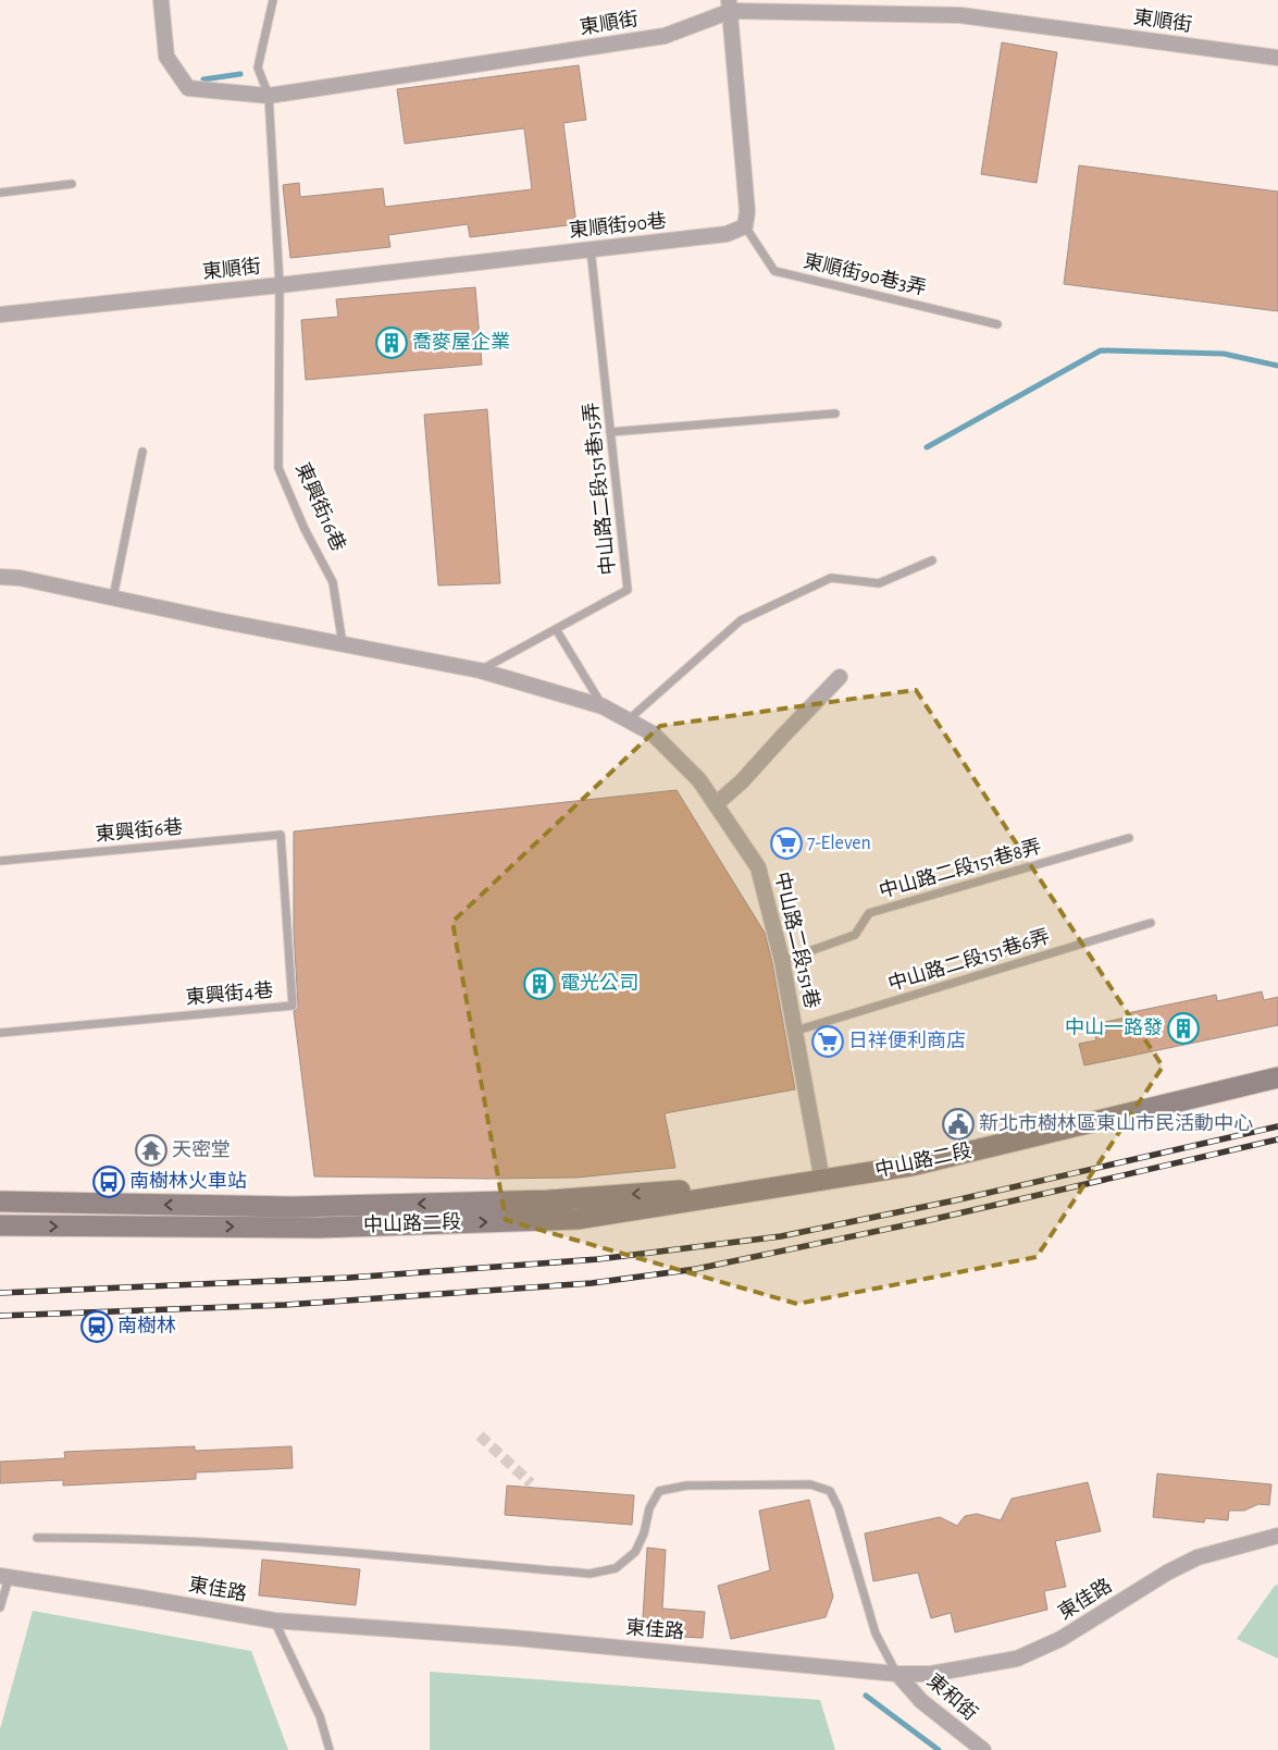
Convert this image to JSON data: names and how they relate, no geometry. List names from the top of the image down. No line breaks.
{"streets":{"main road":["中山路二段"],"street":["東順街","東順街90巷","中山路二段151巷","東佳路","東和街"],"lane":["東順街90巷3弄","中山路二段151巷15弄","東興街16巷","東興街6巷","中山路二段151巷8弄","中山路二段151巷6弄","東興街4巷"]},"crossings":[["東順街","東順街90巷"],["東順街","東興街16巷"],["東順街90巷","東順街90巷3弄"],["東順街90巷","中山路二段151巷15弄"],["東順街90巷","東興街16巷"],["中山路二段151巷15弄","中山路二段151巷"],["東興街6巷","東興街4巷"],["中山路二段151巷8弄","中山路二段151巷"],["中山路二段151巷","中山路二段151巷6弄"],["中山路二段151巷","中山路二段"],["東佳路","東和街"]],"places":{"building":["喬麥屋企業","電光公司","中山一路發"],"supermarket":["7-Eleven","日祥便利商店"],"public building":["新北市樹林區東山市民活動中心"],"temple":["天密堂"],"bus stop":["南樹林火車站"],"station":["南樹林"]}}
